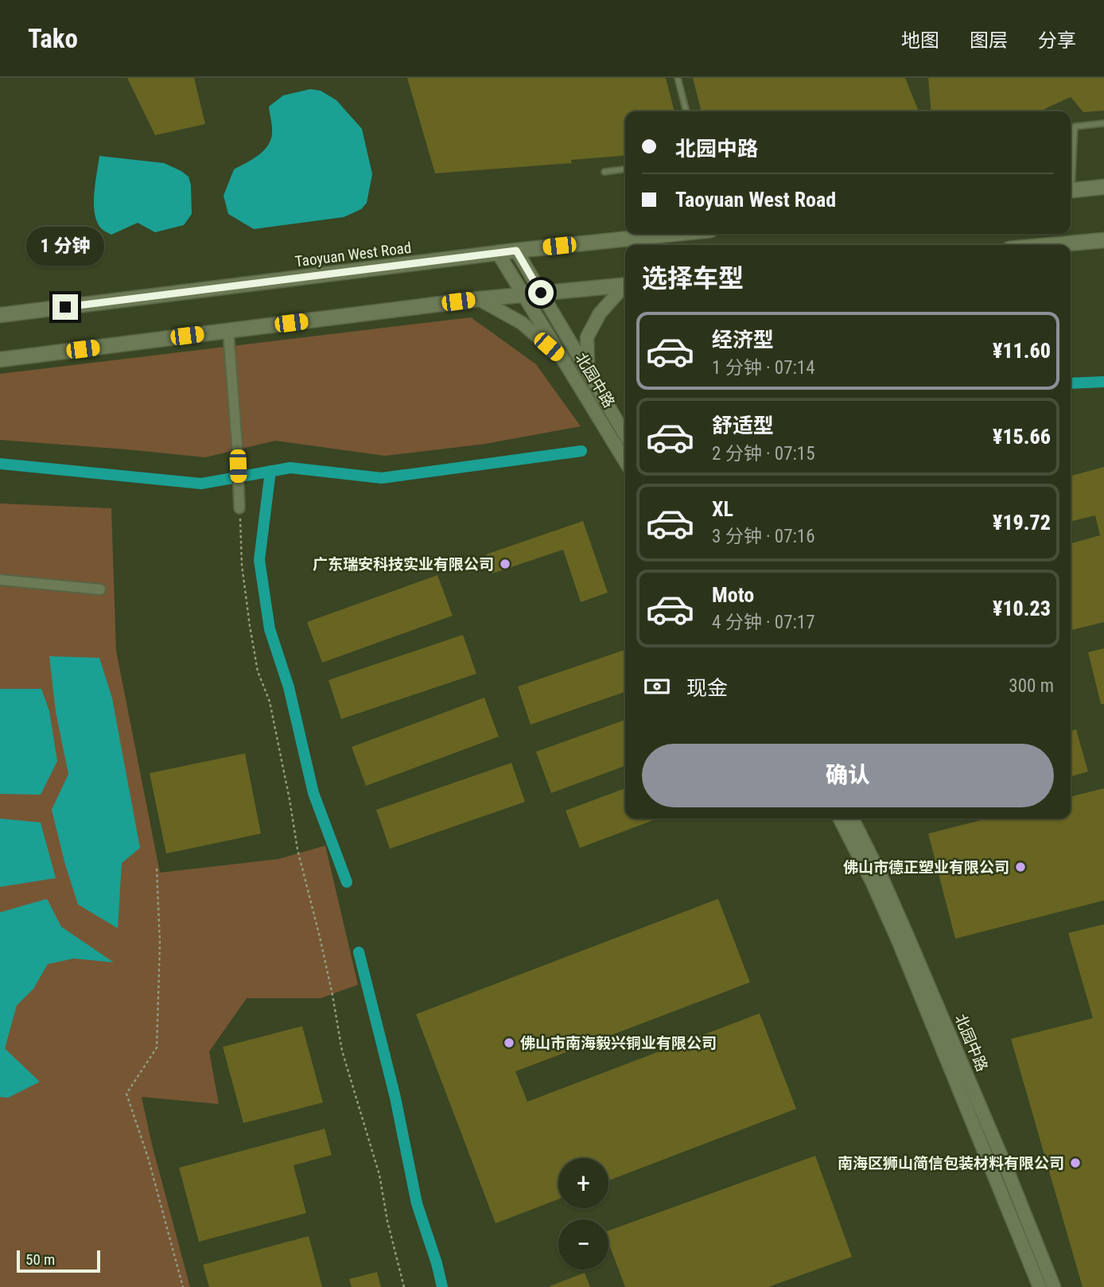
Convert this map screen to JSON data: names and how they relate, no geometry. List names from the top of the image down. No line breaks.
{"streets":{"main road":["Taoyuan West Road"],"street":["北园中路"]},"crossings":[["Taoyuan West Road","北园中路"]],"places":["广东瑞安科技实业有限公司","佛山市德正塑业有限公司","佛山市南海毅兴铜业有限公司","南海区狮山简信包装材料有限公司"],"scale_bar":"50 m","page":{"header":"Tako","nav":["地图","图层","分享"],"banner":["北园中路","Taoyuan West Road"],"bubble":"1 分钟","heading":"选择车型","list":[{"name":"经济型","note":"1 分钟 · 07:14","value":"¥11.60"},{"name":"舒适型","note":"2 分钟 · 07:15","value":"¥15.66"},{"name":"XL","note":"3 分钟 · 07:16","value":"¥19.72"},{"name":"Moto","note":"4 分钟 · 07:17","value":"¥10.23"}],"pay":["现金","300 m"],"buttons":"确认","map_buttons":["+","−"],"scale":"50 m"}}
